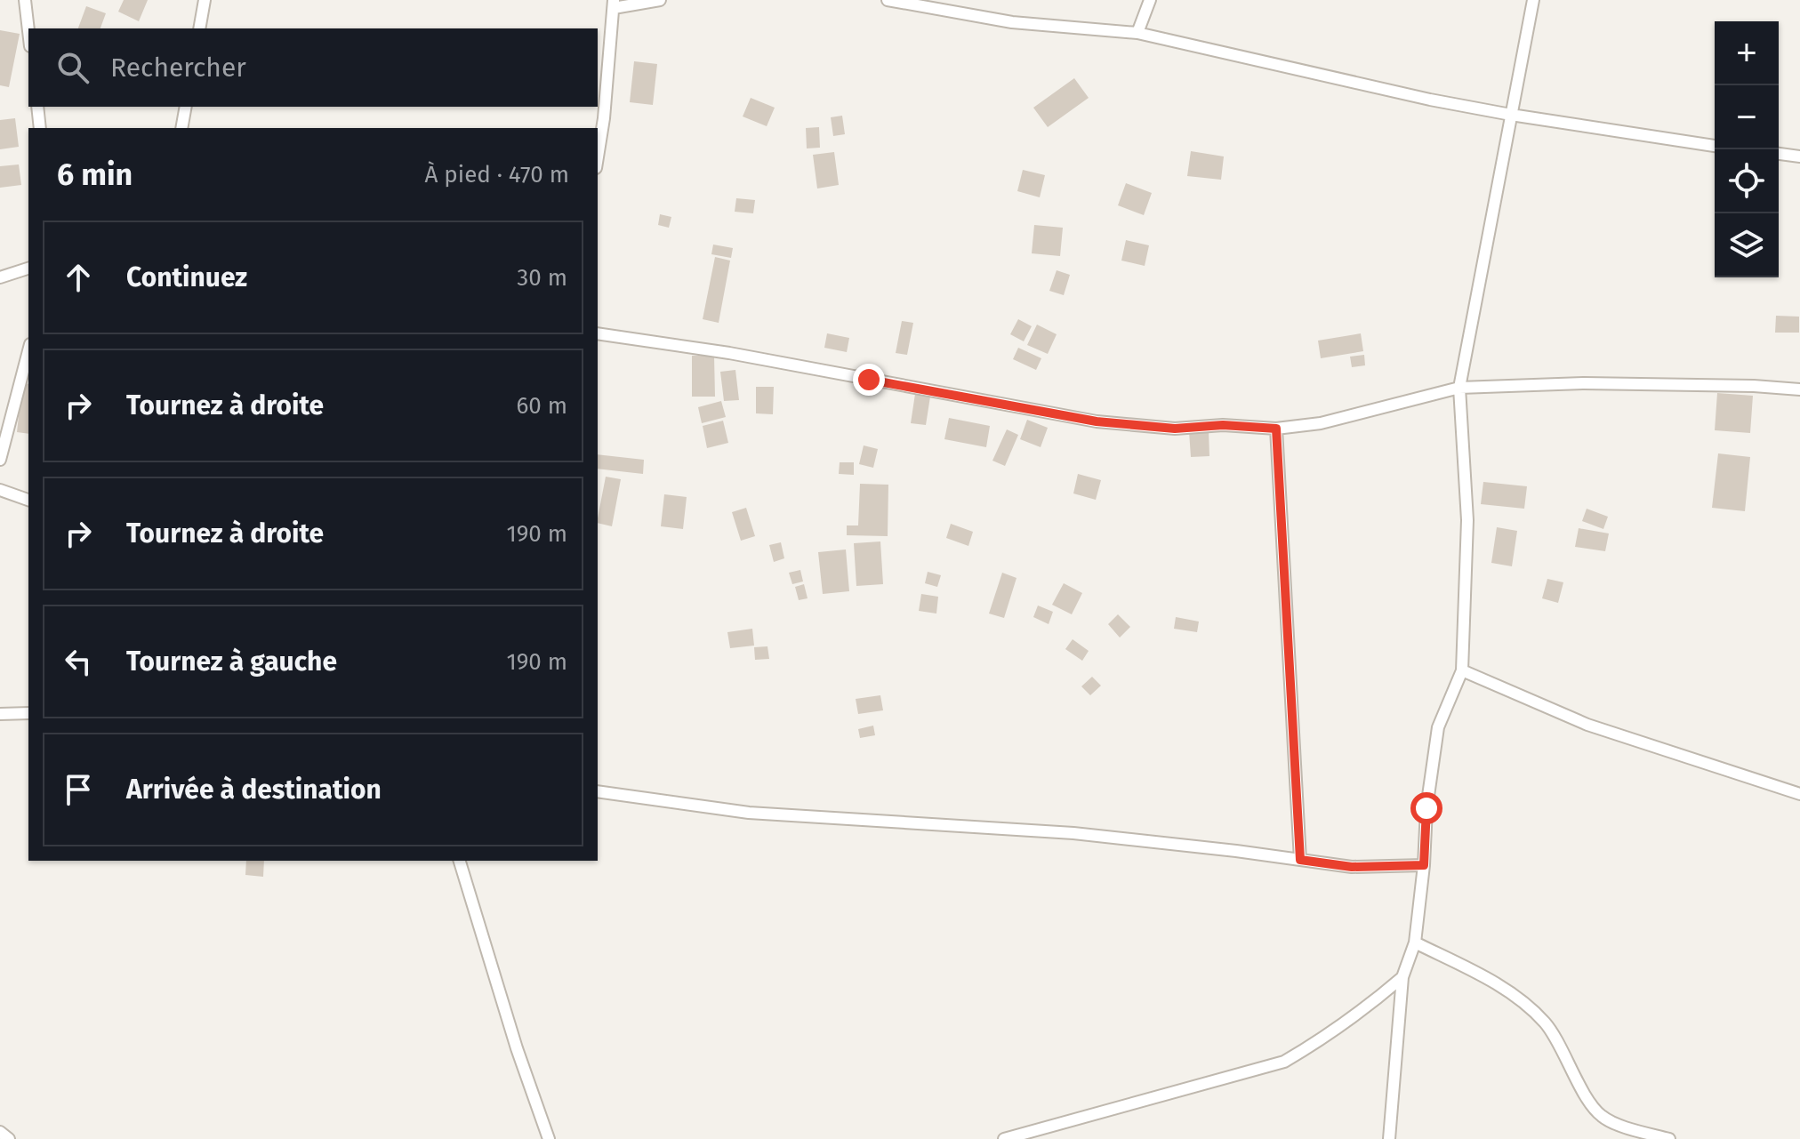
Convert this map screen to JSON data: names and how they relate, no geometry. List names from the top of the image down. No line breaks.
{"page":{"map_buttons":["+","−"],"search":"Rechercher","heading":["6 min","À pied · 470 m"],"list":[["Continuez","30 m"],["Tournez à droite","60 m"],["Tournez à droite","190 m"],["Tournez à gauche","190 m"],"Arrivée à destination"]}}
